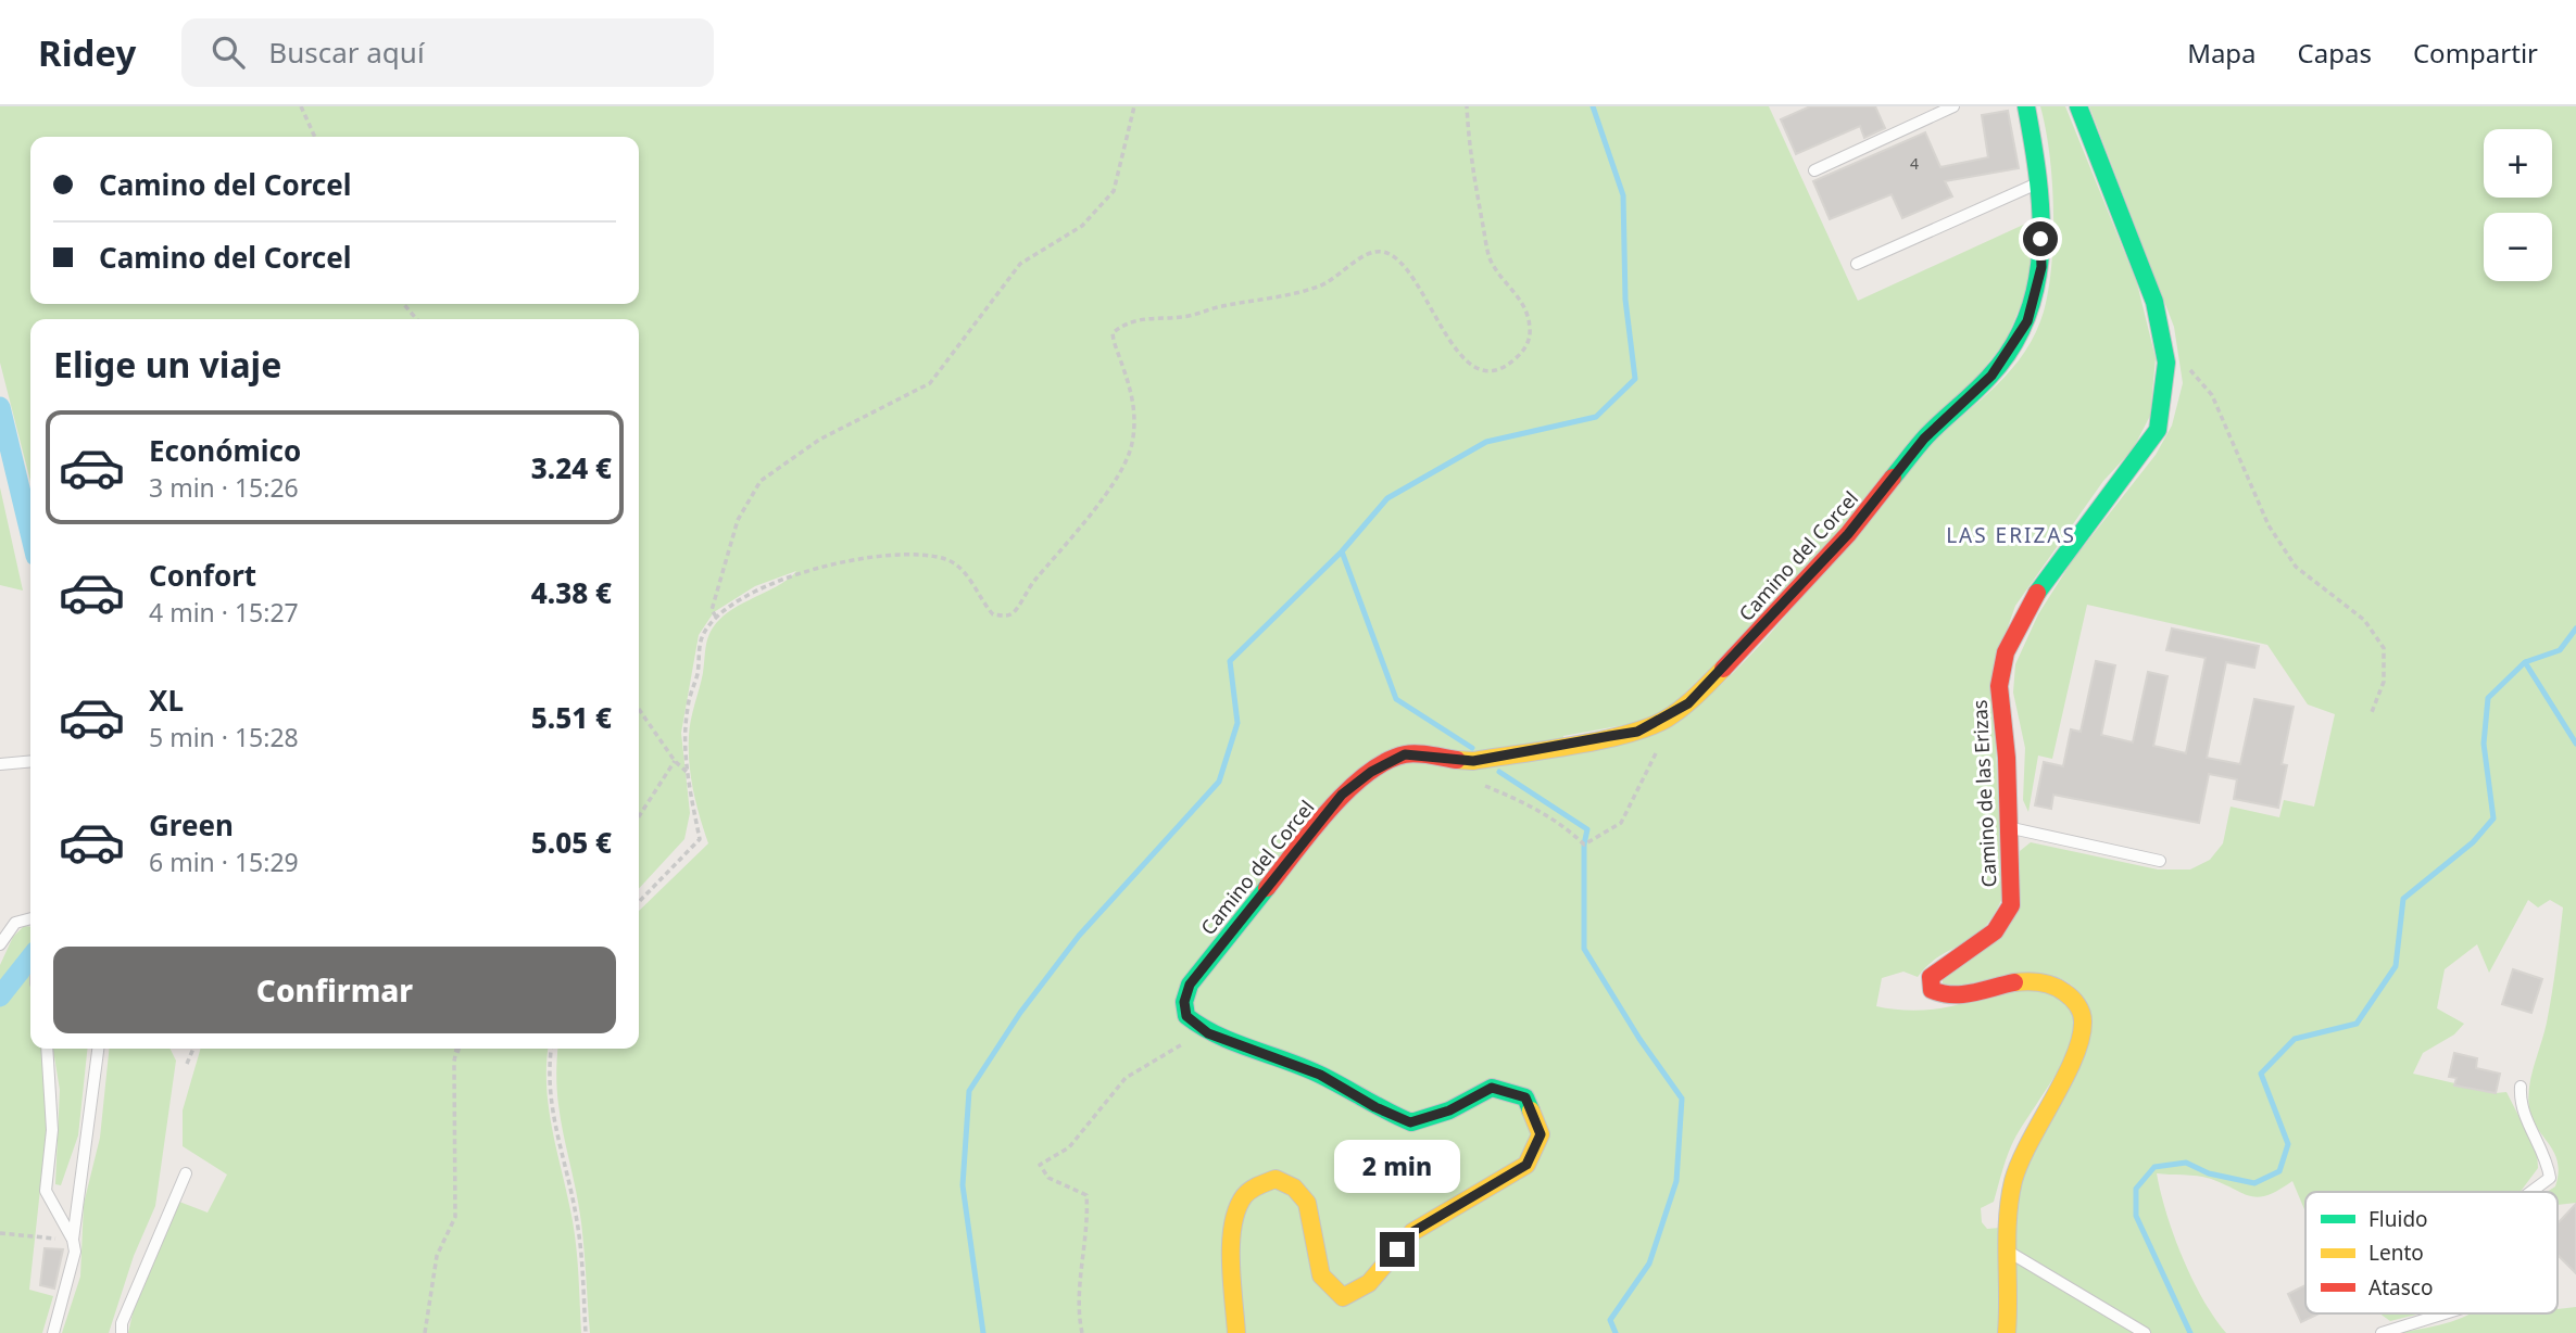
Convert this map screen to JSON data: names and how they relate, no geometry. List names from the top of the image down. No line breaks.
{"streets":{"street":["Camino del Corcel","Camino de las Erizas"]},"districts":["LAS ERIZAS"],"house_numbers":["4"],"legend":["Fluido","Lento","Atasco"],"page":{"header":"Ridey","search":"Buscar aquí","nav":["Mapa","Capas","Compartir"],"map_buttons":["+","−"],"banner":["Camino del Corcel","Camino del Corcel"],"heading":"Elige un viaje","list":[{"name":"Económico","note":"3 min · 15:26","value":"3.24 €"},{"name":"Confort","note":"4 min · 15:27","value":"4.38 €"},{"name":"XL","note":"5 min · 15:28","value":"5.51 €"},{"name":"Green","note":"6 min · 15:29","value":"5.05 €"}],"buttons":"Confirmar","bubble":"2 min"}}
